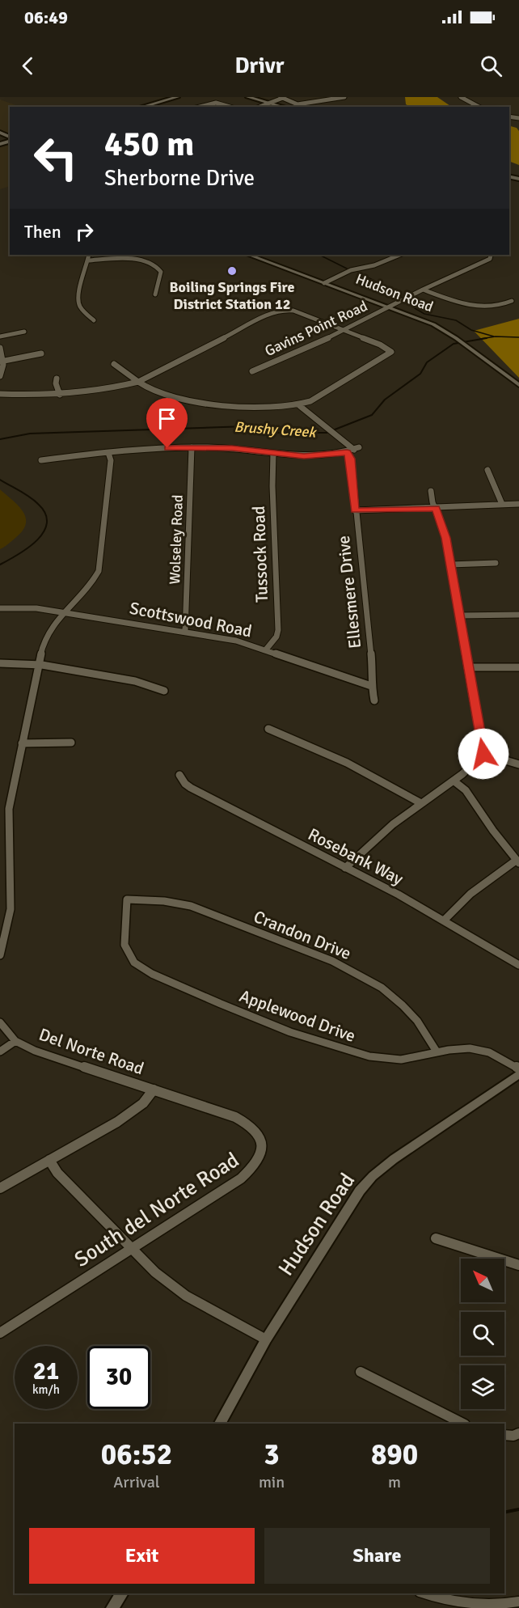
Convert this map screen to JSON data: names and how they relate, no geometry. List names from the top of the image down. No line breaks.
{"streets":{"street":["Hudson Road","Gavins Point Road","Wolseley Road","Tussock Road","Ellesmere Drive","Scottswood Road","Rosebank Way","Crandon Drive","Applewood Drive","Del Norte Road","South del Norte Road"]},"crossings":[["Hudson Road","Gavins Point Road"],["Wolseley Road","Scottswood Road"],["Tussock Road","Scottswood Road"],["Ellesmere Drive","Scottswood Road"],["Crandon Drive","Applewood Drive"],["Del Norte Road","South del Norte Road"]],"water":["Brushy Creek"],"places":["Boiling Springs Fire District Station 12"],"north":"top left","page":{"status":"06:49","header":"Drivr","turn":["450 m","Sherborne Drive"],"then":"Then","speed":"21 km/h","limit":"30","eta":["06:52","Arrival","3","min","890","m"],"buttons":["Exit","Share"]}}
